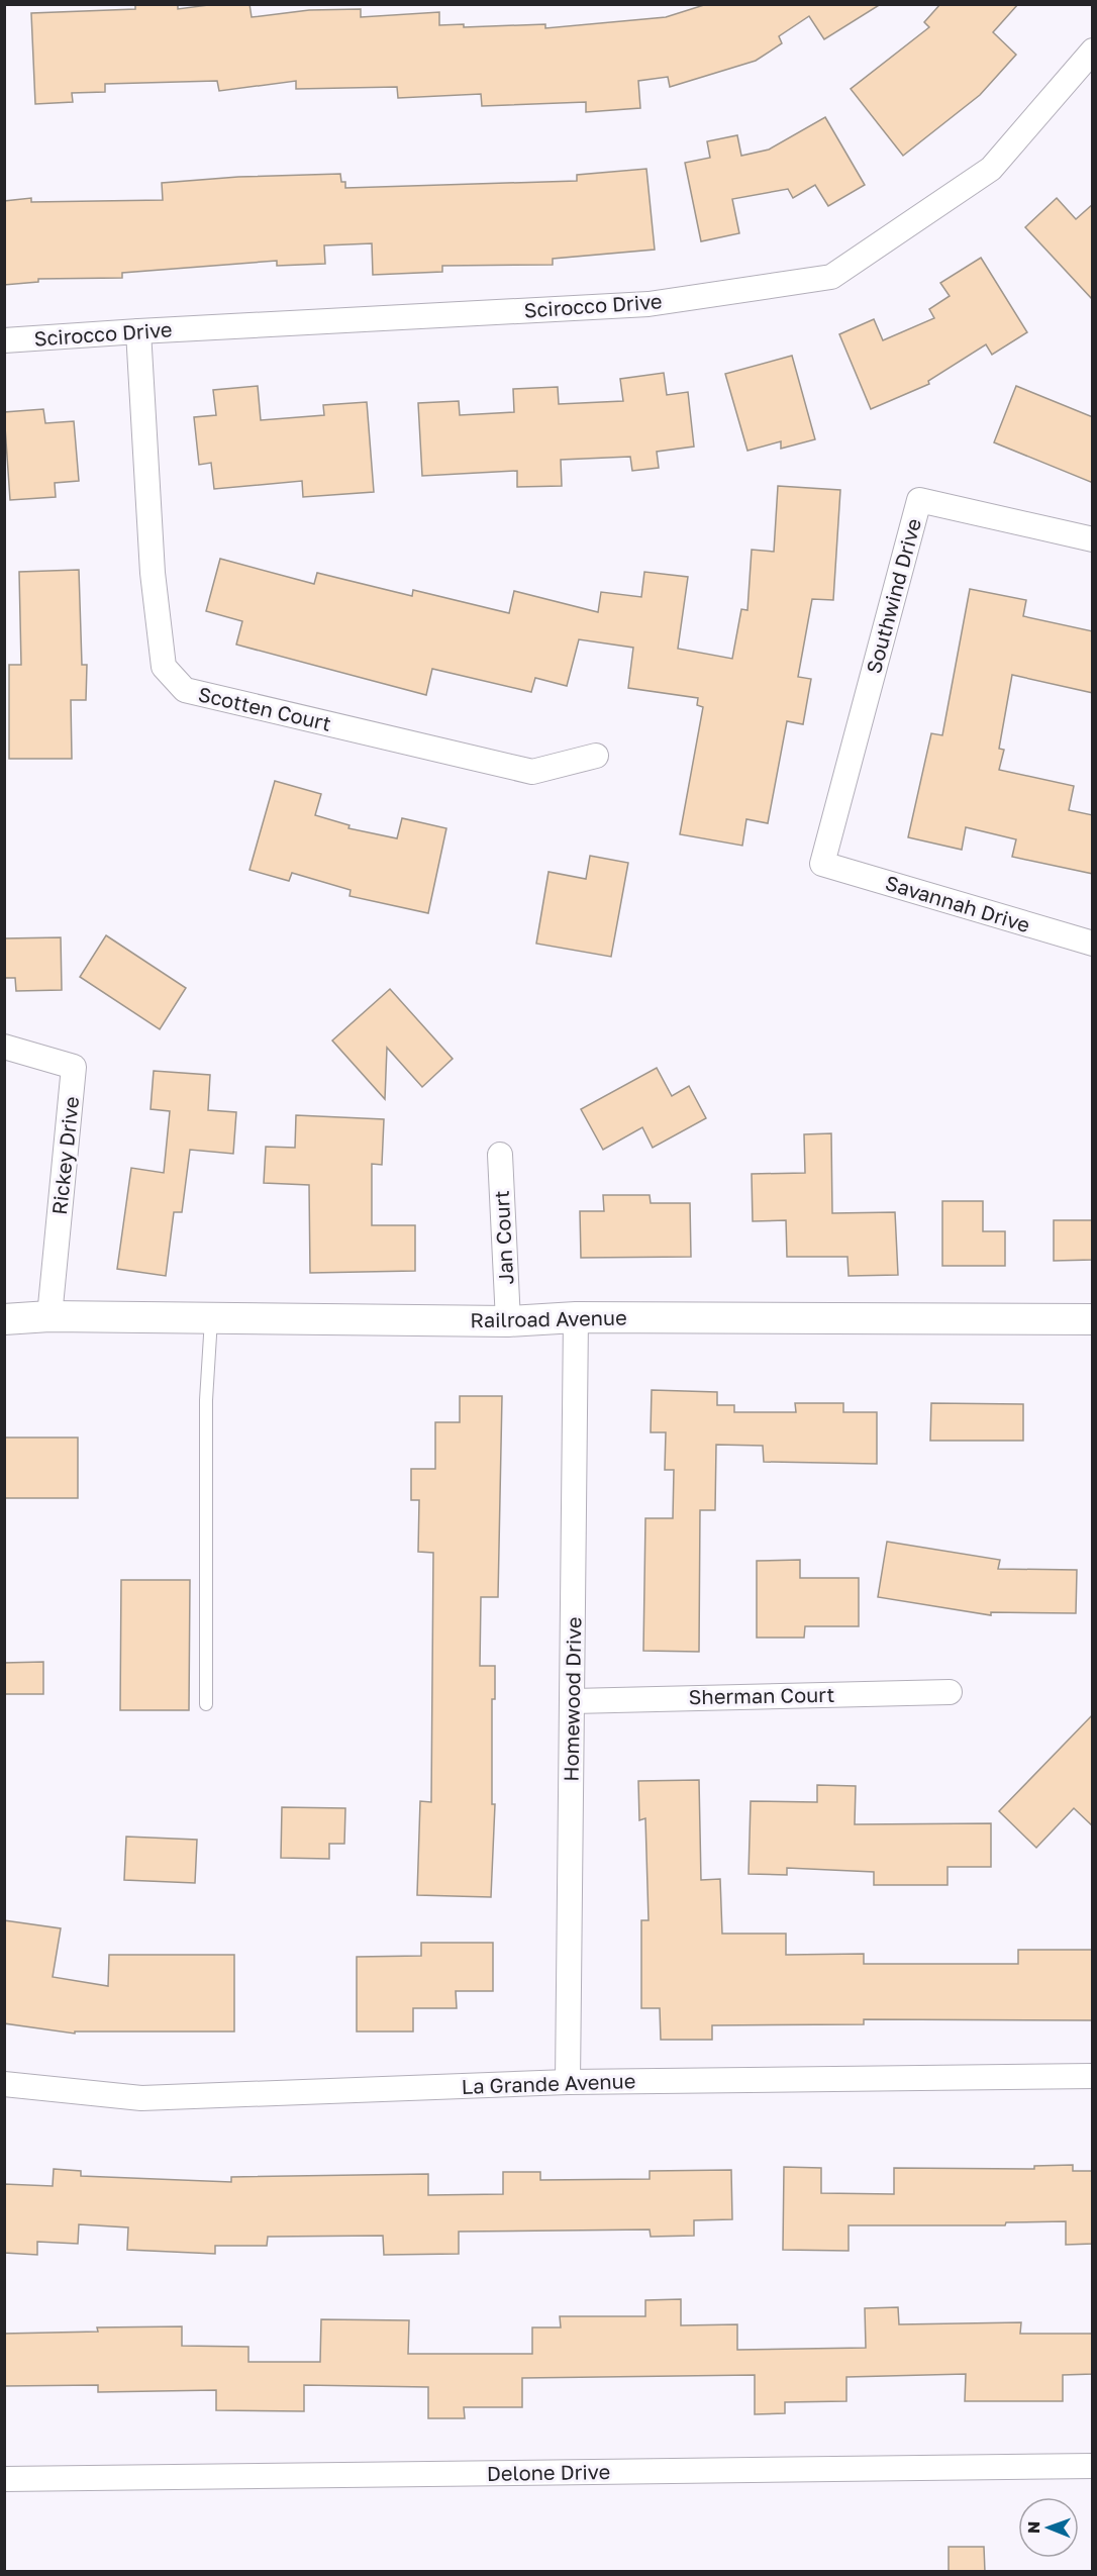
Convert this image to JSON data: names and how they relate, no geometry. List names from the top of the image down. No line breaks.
{"streets":{"street":["Scirocco Drive","Southwind Drive","Scotten Court","Savannah Drive","Rickey Drive","Jan Court","Railroad Avenue","Sherman Court","Homewood Drive","La Grande Avenue","Delone Drive"]},"crossings":[["Scirocco Drive","Scotten Court"],["Southwind Drive","Savannah Drive"],["Rickey Drive","Railroad Avenue"],["Jan Court","Railroad Avenue"],["Railroad Avenue","Homewood Drive"],["Sherman Court","Homewood Drive"],["Homewood Drive","La Grande Avenue"]],"north":"left"}
